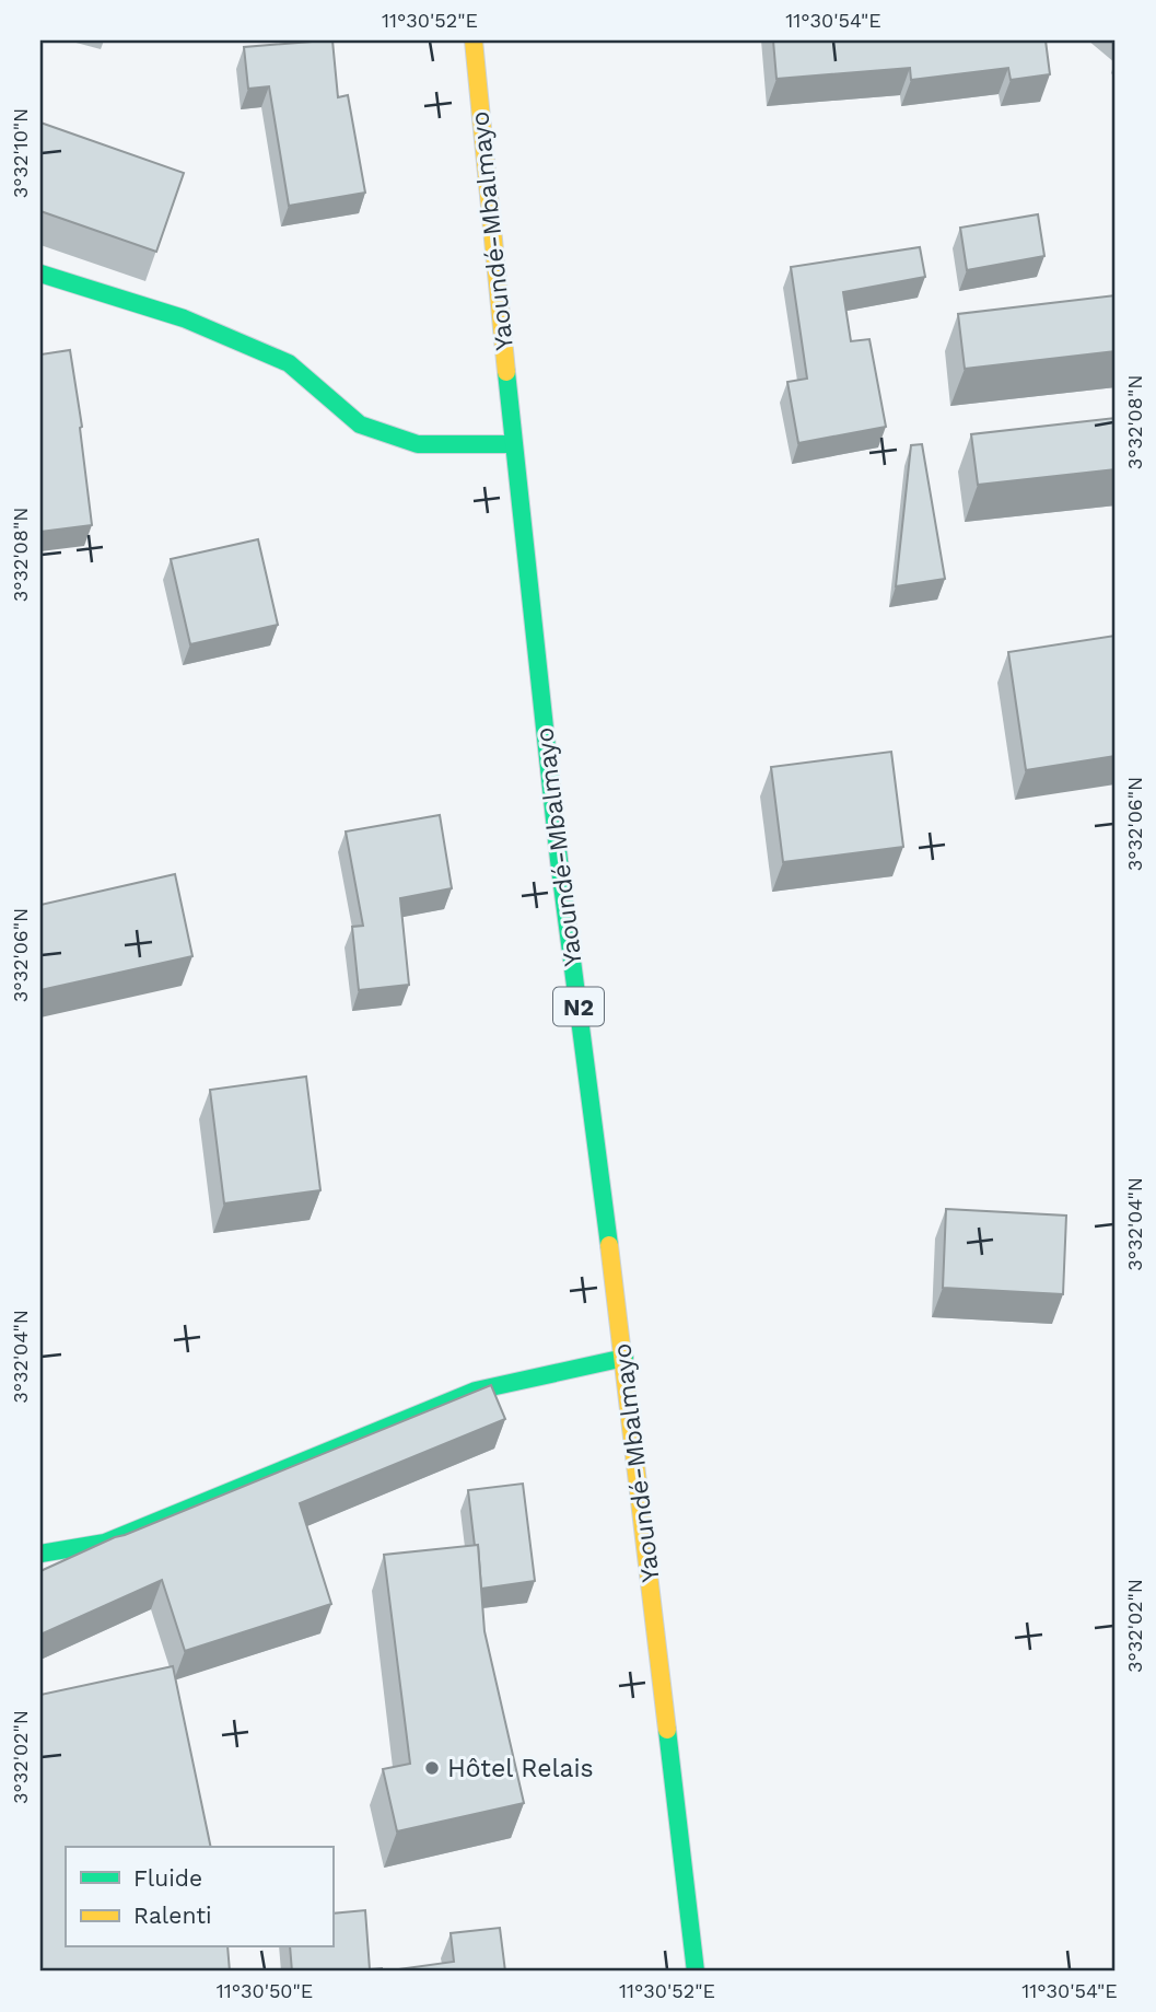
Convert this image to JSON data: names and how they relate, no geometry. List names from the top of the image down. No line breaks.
{"streets":{"main road":["Yaoundé-Mbalmayo","N2"]},"places":["Hôtel Relais"],"legend":["Fluide","Ralenti"],"coordinates":["11°30'52\"E","11°30'54\"E","3°32'10\"N","3°32'08\"N","3°32'06\"N","3°32'04\"N","3°32'02\"N","11°30'50\"E"]}
